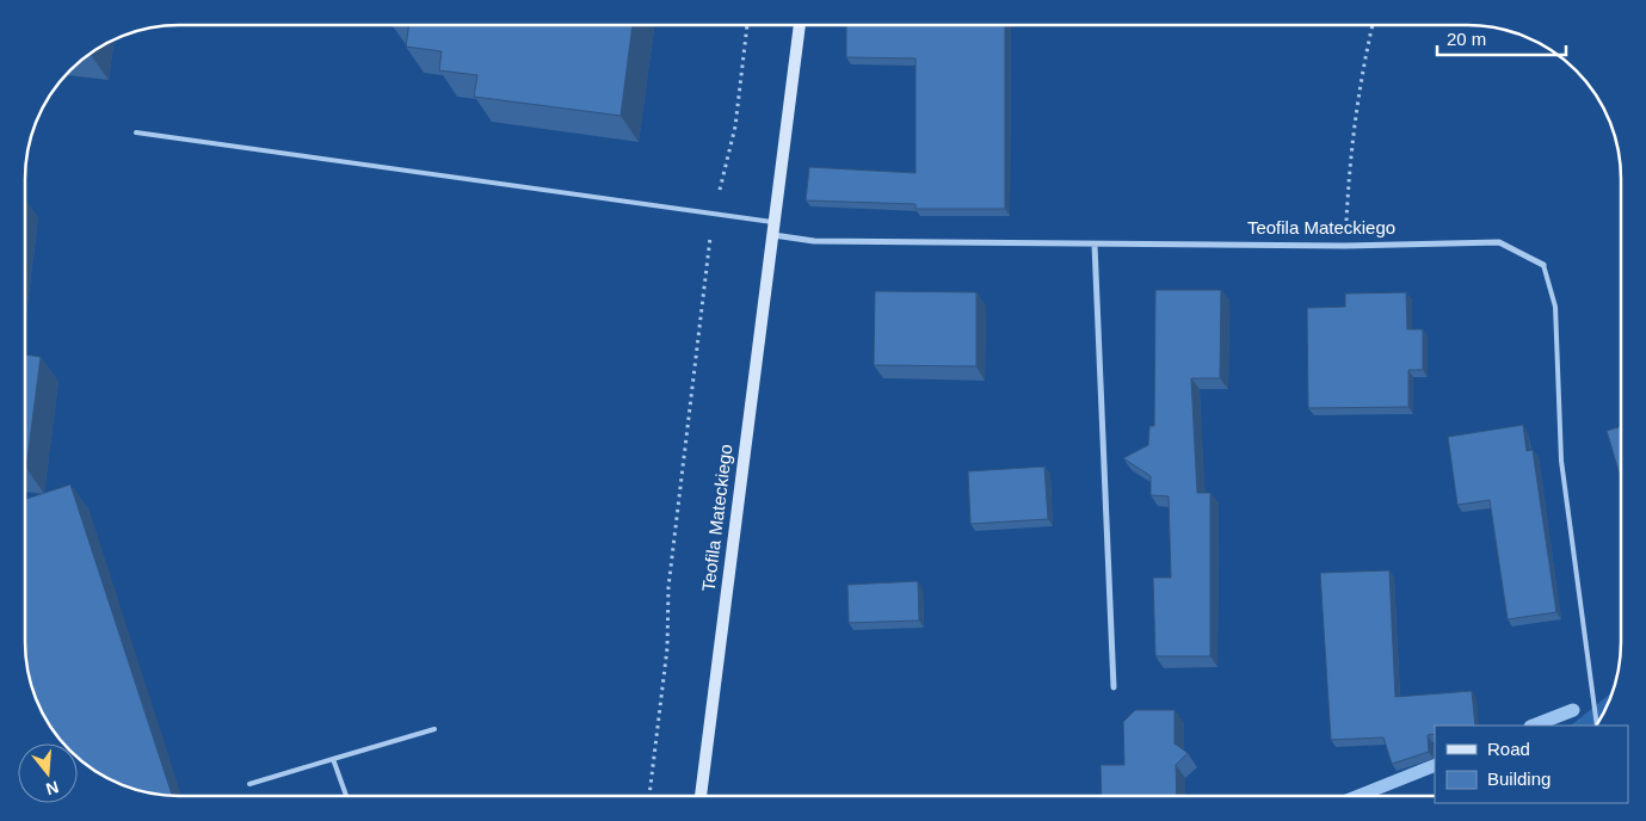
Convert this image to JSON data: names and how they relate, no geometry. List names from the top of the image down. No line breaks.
{"streets":{"street":["Teofila Mateckiego"]},"legend":["Road","Building"],"scale_bar":"20 m","north":"bottom"}
